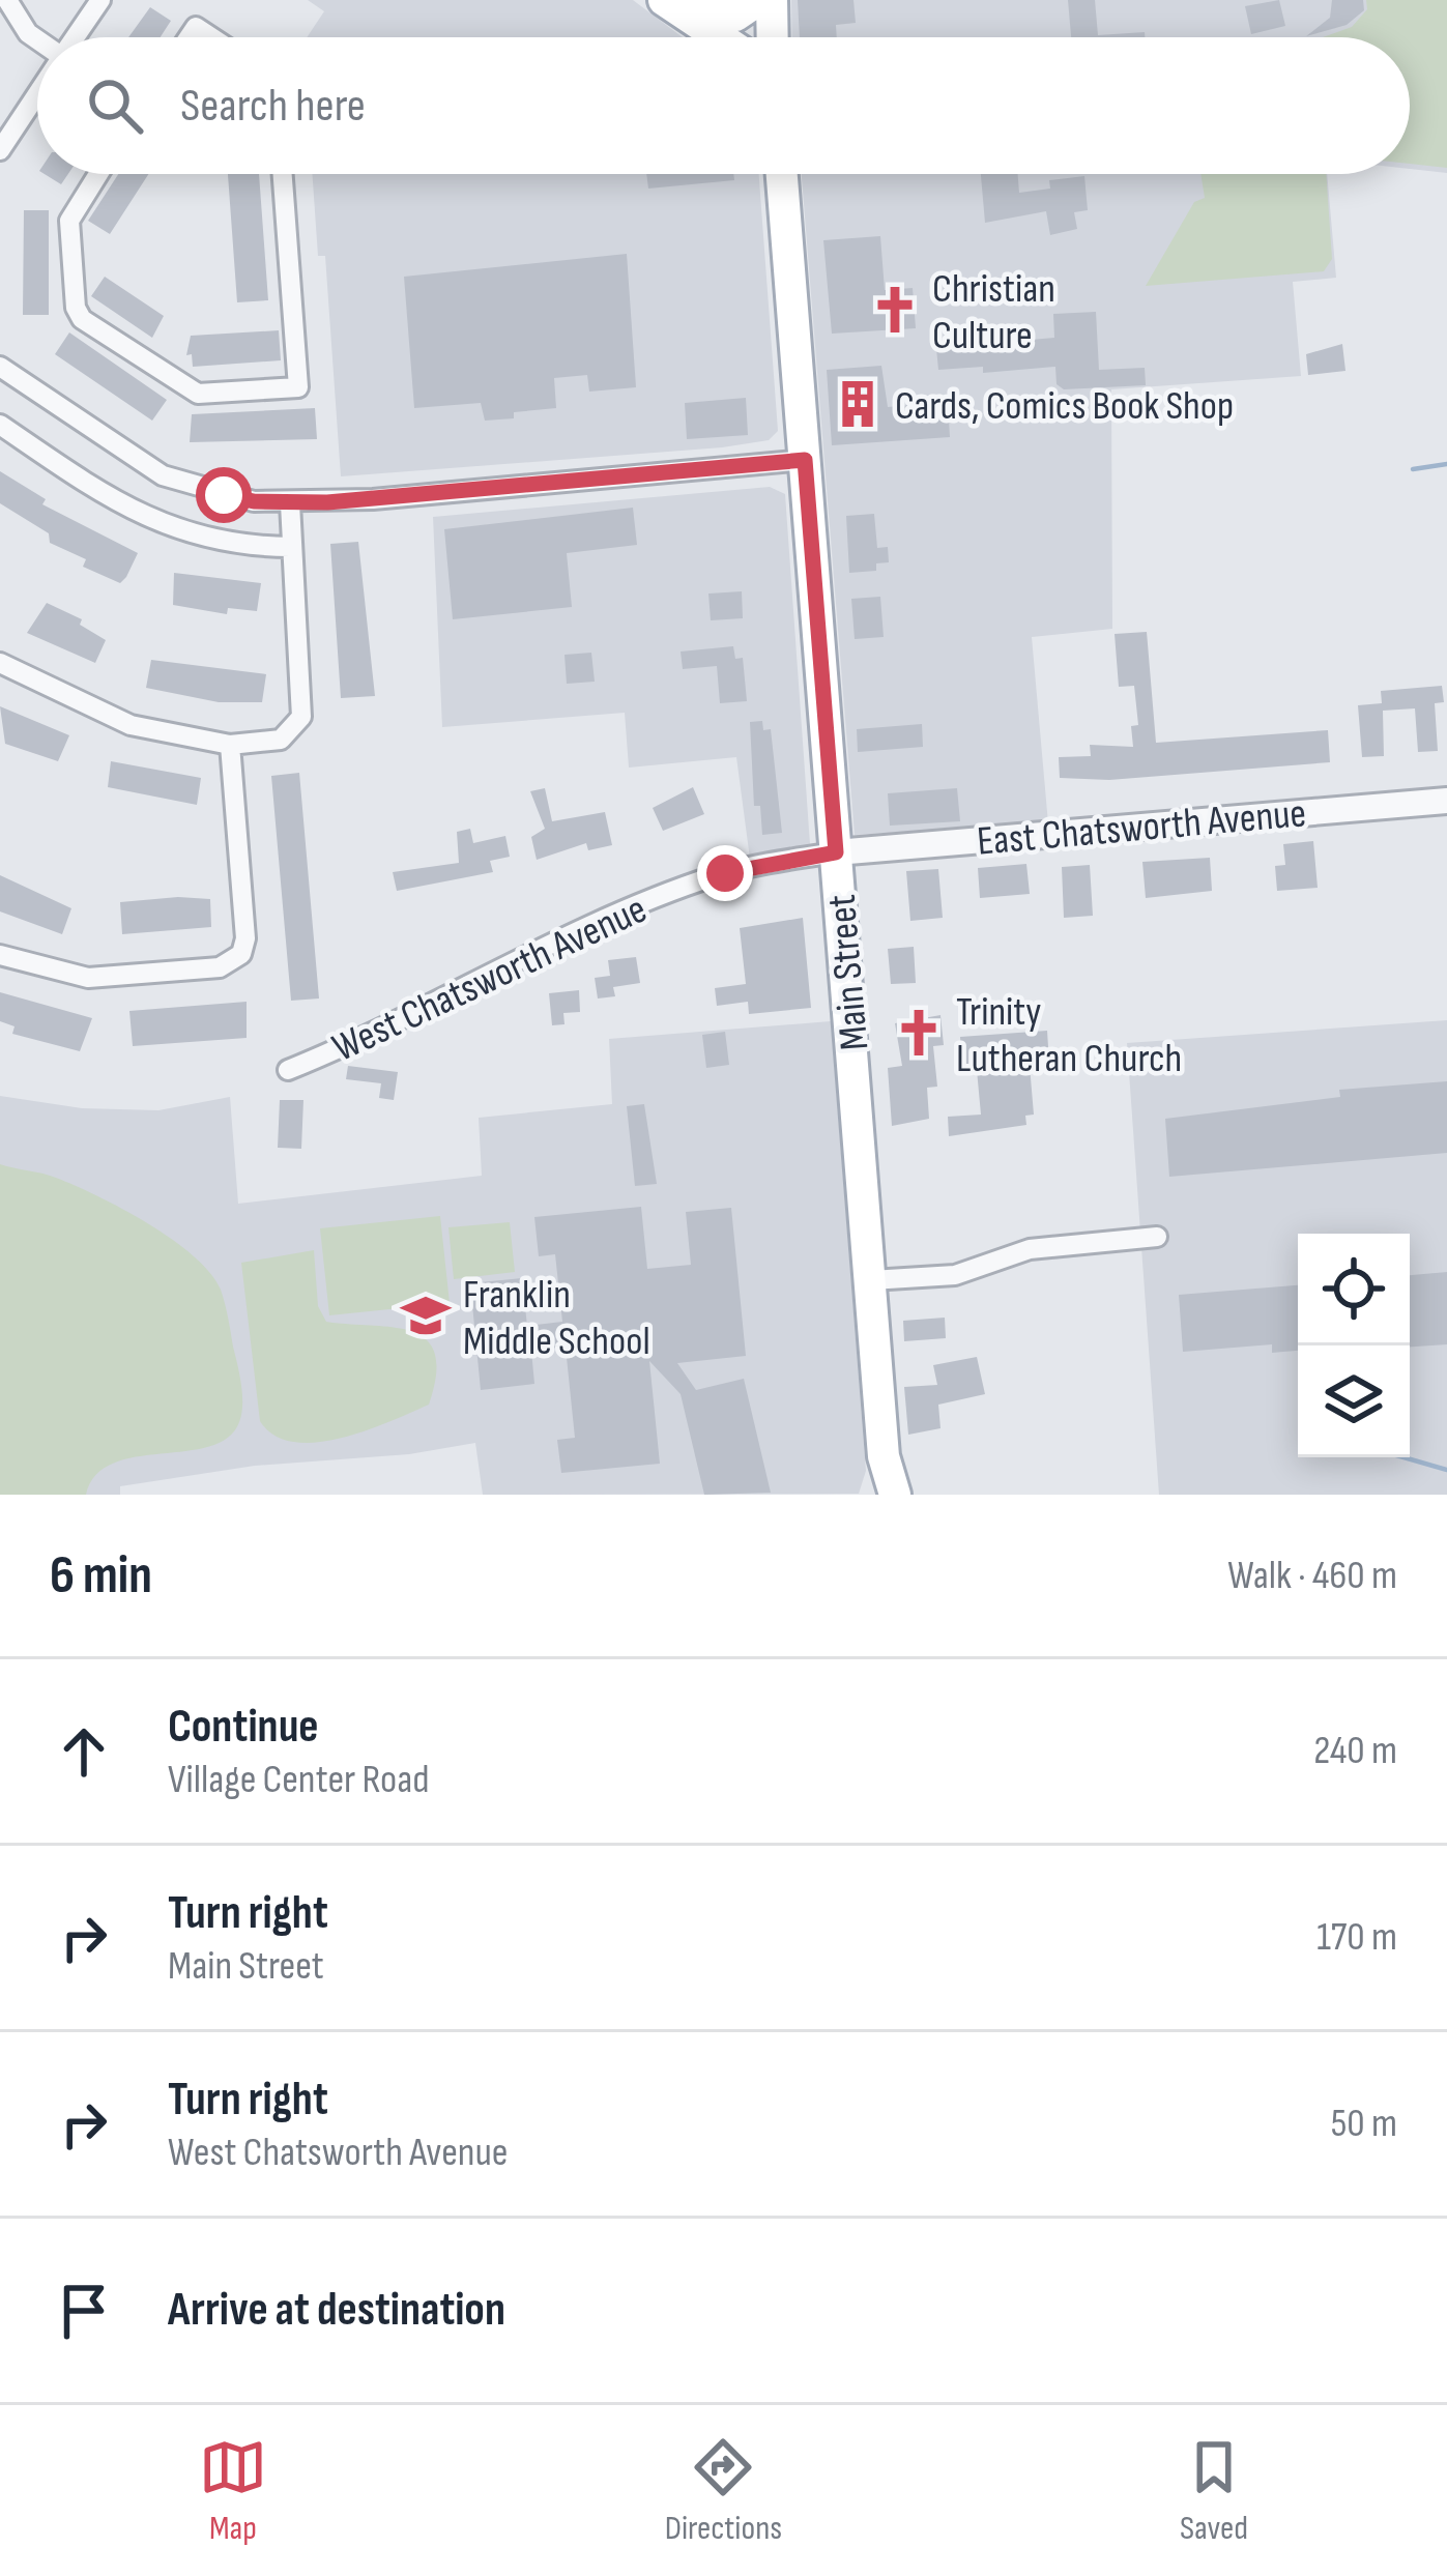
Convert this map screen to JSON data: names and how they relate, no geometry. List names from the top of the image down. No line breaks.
{"streets":{"main road":["Main Street"],"street":["East Chatsworth Avenue","West Chatsworth Avenue"]},"crossings":[["East Chatsworth Avenue","Main Street"],["East Chatsworth Avenue","West Chatsworth Avenue"],["Main Street","West Chatsworth Avenue"]],"places":{"church":["Christian Culture","Trinity Lutheran Church"],"building":["Cards, Comics Book Shop"],"school or university":["Franklin Middle School"]},"page":{"search":"Search here","heading":["6 min","Walk · 460 m"],"list":[["Continue","Village Center Road","240 m"],["Turn right","Main Street","170 m"],["Turn right","West Chatsworth Avenue","50 m"],"Arrive at destination"],"nav":["Map","Directions","Saved"]}}
